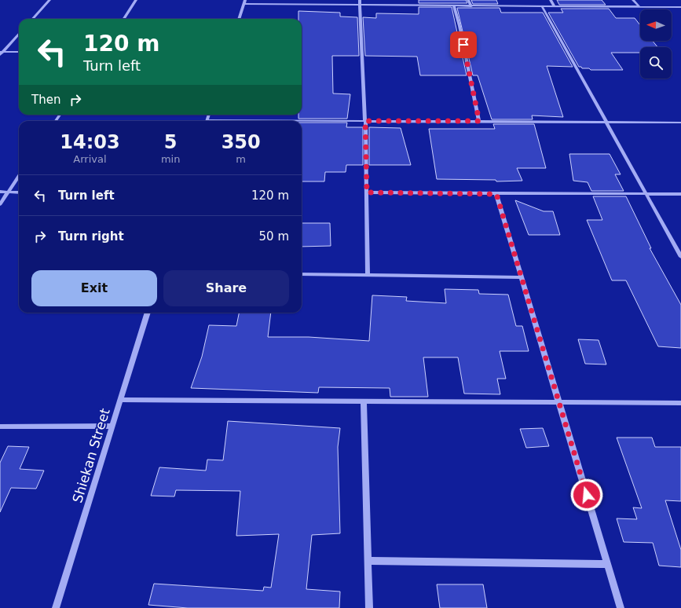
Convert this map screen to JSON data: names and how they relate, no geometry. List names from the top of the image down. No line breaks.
{"streets":{"street":["Shiekan Street"]},"north":"left","page":{"turn":["120 m","Turn left"],"then":"Then","eta":["14:03","Arrival","5","min","350","m"],"list":[{"name":"Turn left","value":"120 m"},{"name":"Turn right","value":"50 m"}],"buttons":["Exit","Share"]}}
